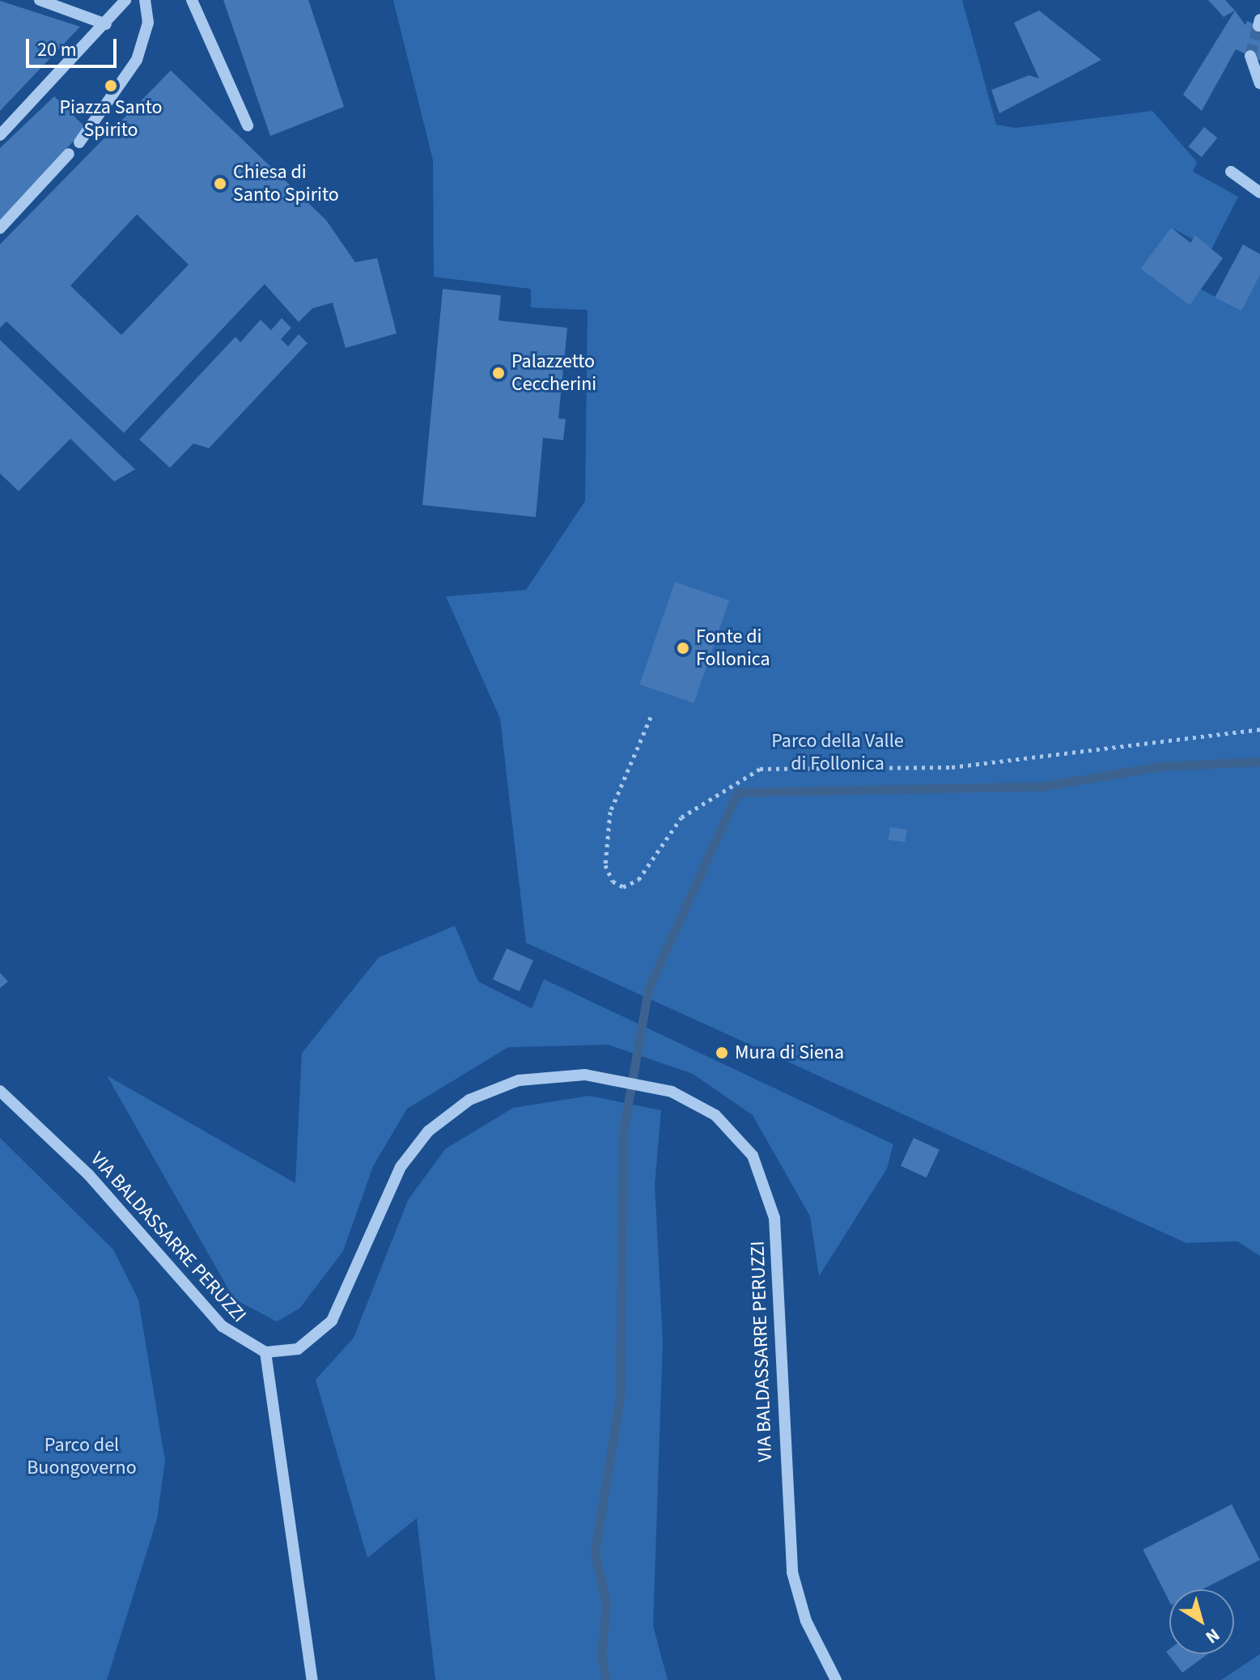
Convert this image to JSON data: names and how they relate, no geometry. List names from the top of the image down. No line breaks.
{"streets":{"street":["VIA BALDASSARRE PERUZZI"]},"parks":["Parco della Valle di Follonica","Parco del Buongoverno"],"places":["Piazza Santo Spirito","Chiesa di Santo Spirito","Palazzetto Ceccherini","Fonte di Follonica","Mura di Siena"],"scale_bar":"20 m","north":"bottom right"}
